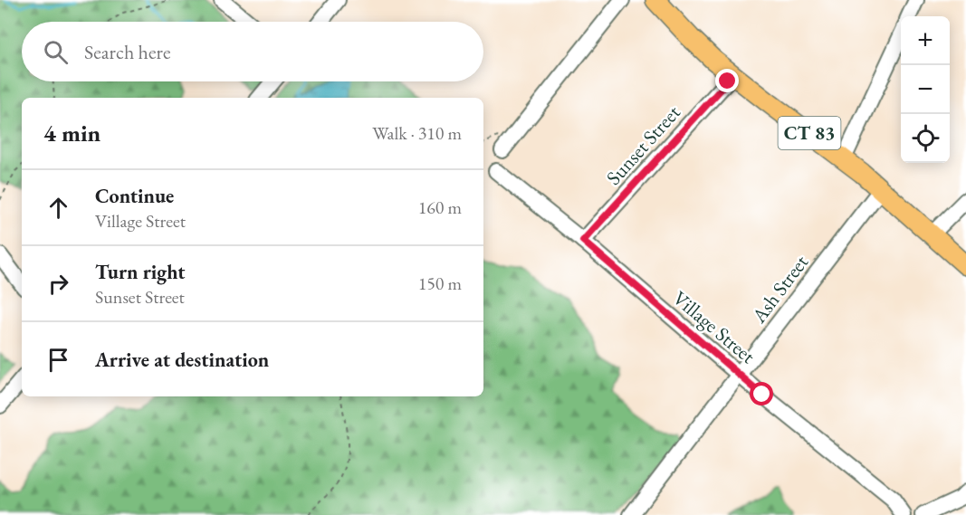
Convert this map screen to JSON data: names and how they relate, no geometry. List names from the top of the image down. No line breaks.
{"streets":{"main road":["CT 83"],"street":["Sunset Street","Ash Street","Village Street"]},"crossings":[["CT 83","Sunset Street"],["CT 83","Ash Street"],["Sunset Street","Village Street"],["Ash Street","Village Street"]],"page":{"map_buttons":["+","−"],"search":"Search here","heading":["4 min","Walk · 310 m"],"list":[["Continue","Village Street","160 m"],["Turn right","Sunset Street","150 m"],"Arrive at destination"]}}
